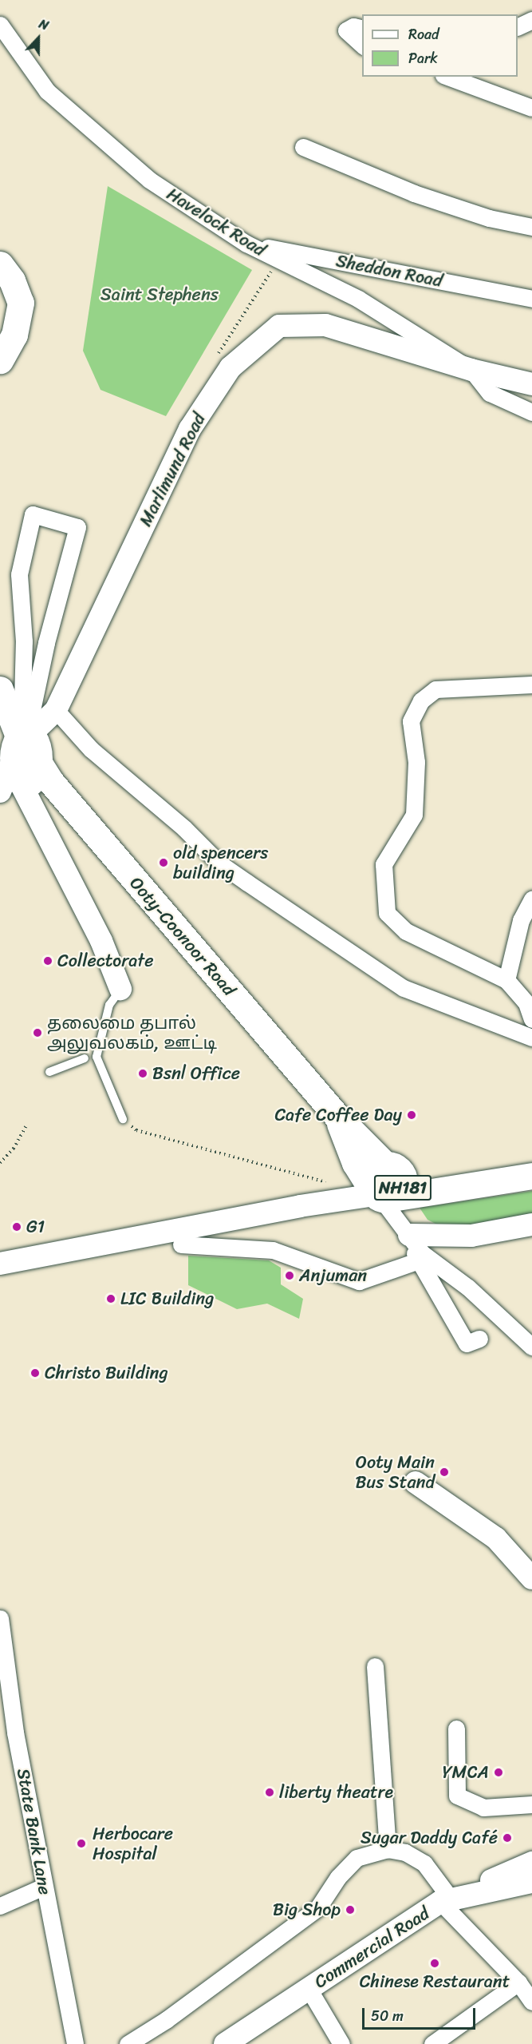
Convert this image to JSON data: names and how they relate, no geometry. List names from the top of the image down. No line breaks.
{"streets":{"highway":["Ooty-Coonoor Road","NH181"],"street":["Havelock Road","Sheddon Road","Marlimund Road","State Bank Lane","Commercial Road"]},"crossings":[["Havelock Road","Sheddon Road"],["Havelock Road","Marlimund Road"],["Marlimund Road","Ooty-Coonoor Road"],["Ooty-Coonoor Road","NH181"]],"parks":["Saint Stephens"],"places":["old spencers building","Collectorate","தலைமை தபால் அலுவலகம், ஊட்டி","Bsnl Office","Cafe Coffee Day","G1","Anjuman","LIC Building","Christo Building","Ooty Main Bus Stand","YMCA","liberty theatre","Sugar Daddy Café","Herbocare Hospital","Big Shop","Chinese Restaurant"],"legend":["Road","Park"],"scale_bar":"50 m","north":"top"}
